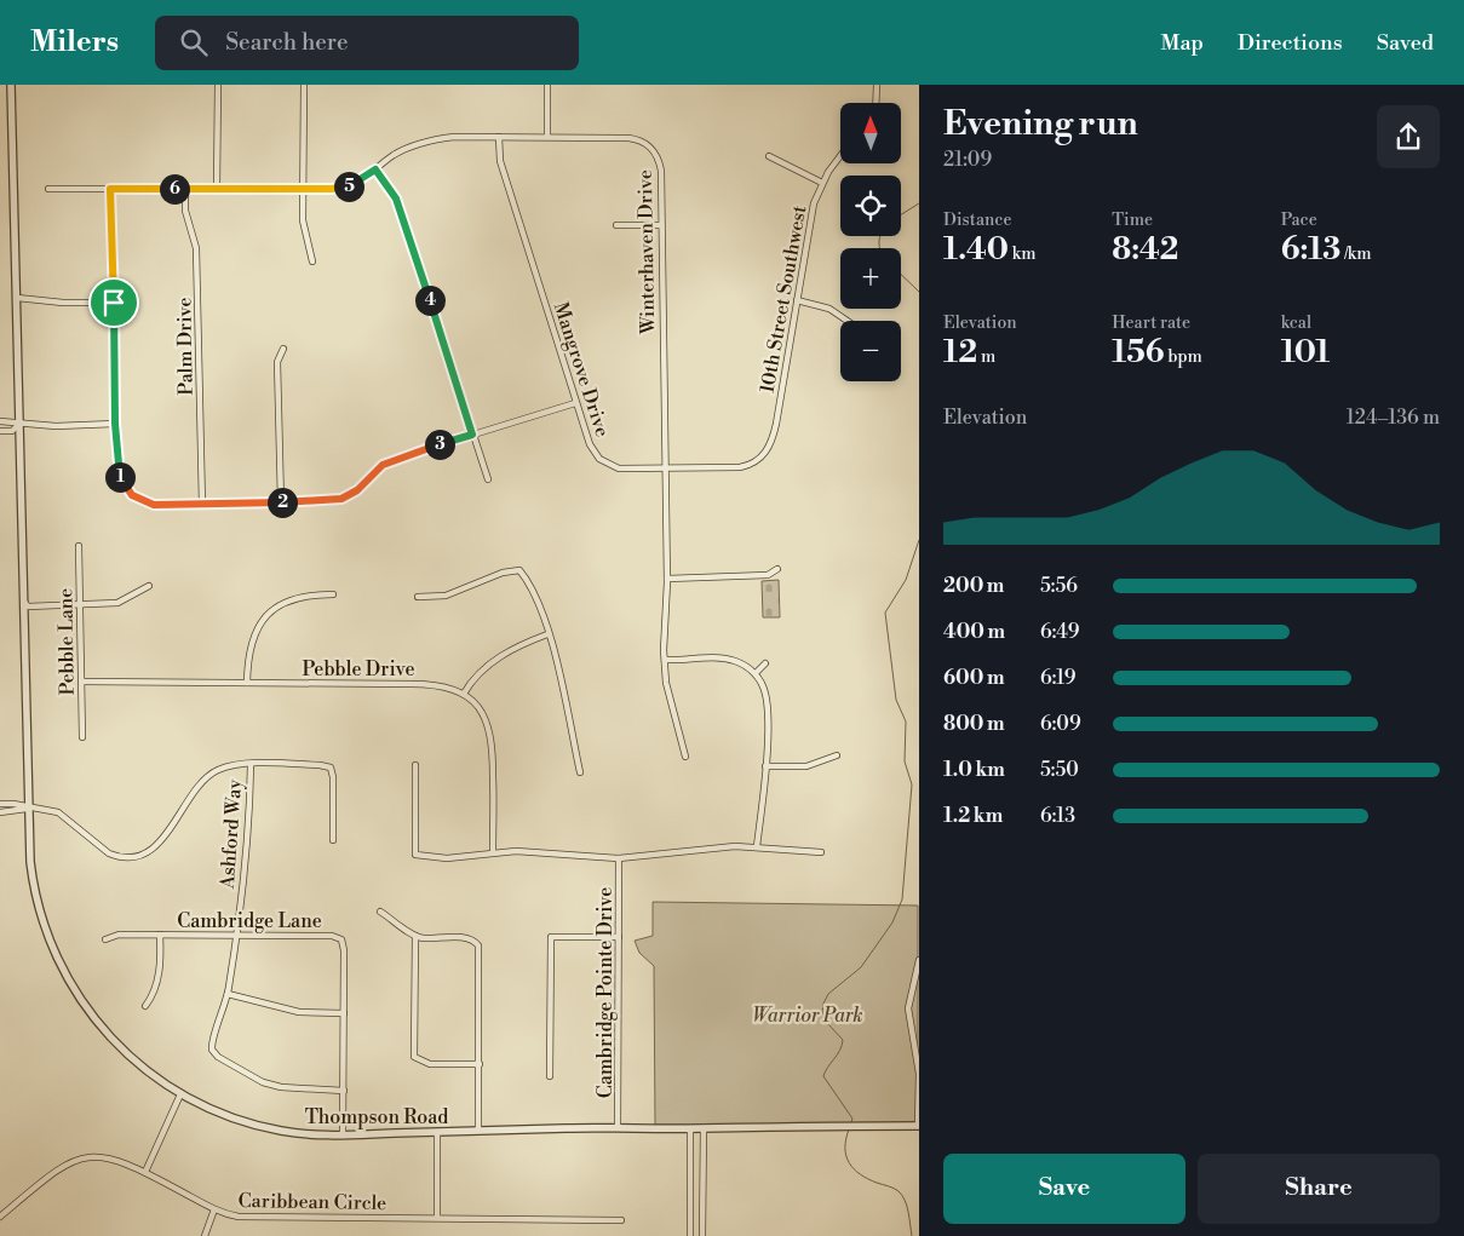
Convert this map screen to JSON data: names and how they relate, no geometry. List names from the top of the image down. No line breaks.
{"streets":{"street":["Winterhaven Drive","10th Street Southwest","Palm Drive","Mangrove Drive","Pebble Lane","Pebble Drive","Ashford Way","Cambridge Lane","Cambridge Pointe Drive","Thompson Road","Caribbean Circle"]},"crossings":[["Winterhaven Drive","Palm Drive"],["Winterhaven Drive","Mangrove Drive"],["10th Street Southwest","Mangrove Drive"],["Pebble Lane","Pebble Drive"],["Ashford Way","Cambridge Lane"],["Cambridge Lane","Thompson Road"],["Cambridge Pointe Drive","Thompson Road"]],"parks":["Warrior Park"],"north":"top","page":{"header":"Milers","search":"Search here","nav":["Map","Directions","Saved"],"heading":["Evening run","21:09"],"map_buttons":["+","−"],"pins":["5","6","4","3","1","2"],"stats":[["Distance","1.40 km"],["Time","8:42"],["Pace","6:13 /km"],["Elevation","12 m"],["Heart rate","156 bpm"],["kcal","101"]],"chart":["Elevation","124–136 m"],"list":[{"name":"200 m","note":"5:56"},{"name":"400 m","note":"6:49"},{"name":"600 m","note":"6:19"},{"name":"800 m","note":"6:09"},{"name":"1.0 km","note":"5:50"},{"name":"1.2 km","note":"6:13"}],"buttons":["Save","Share"]}}
